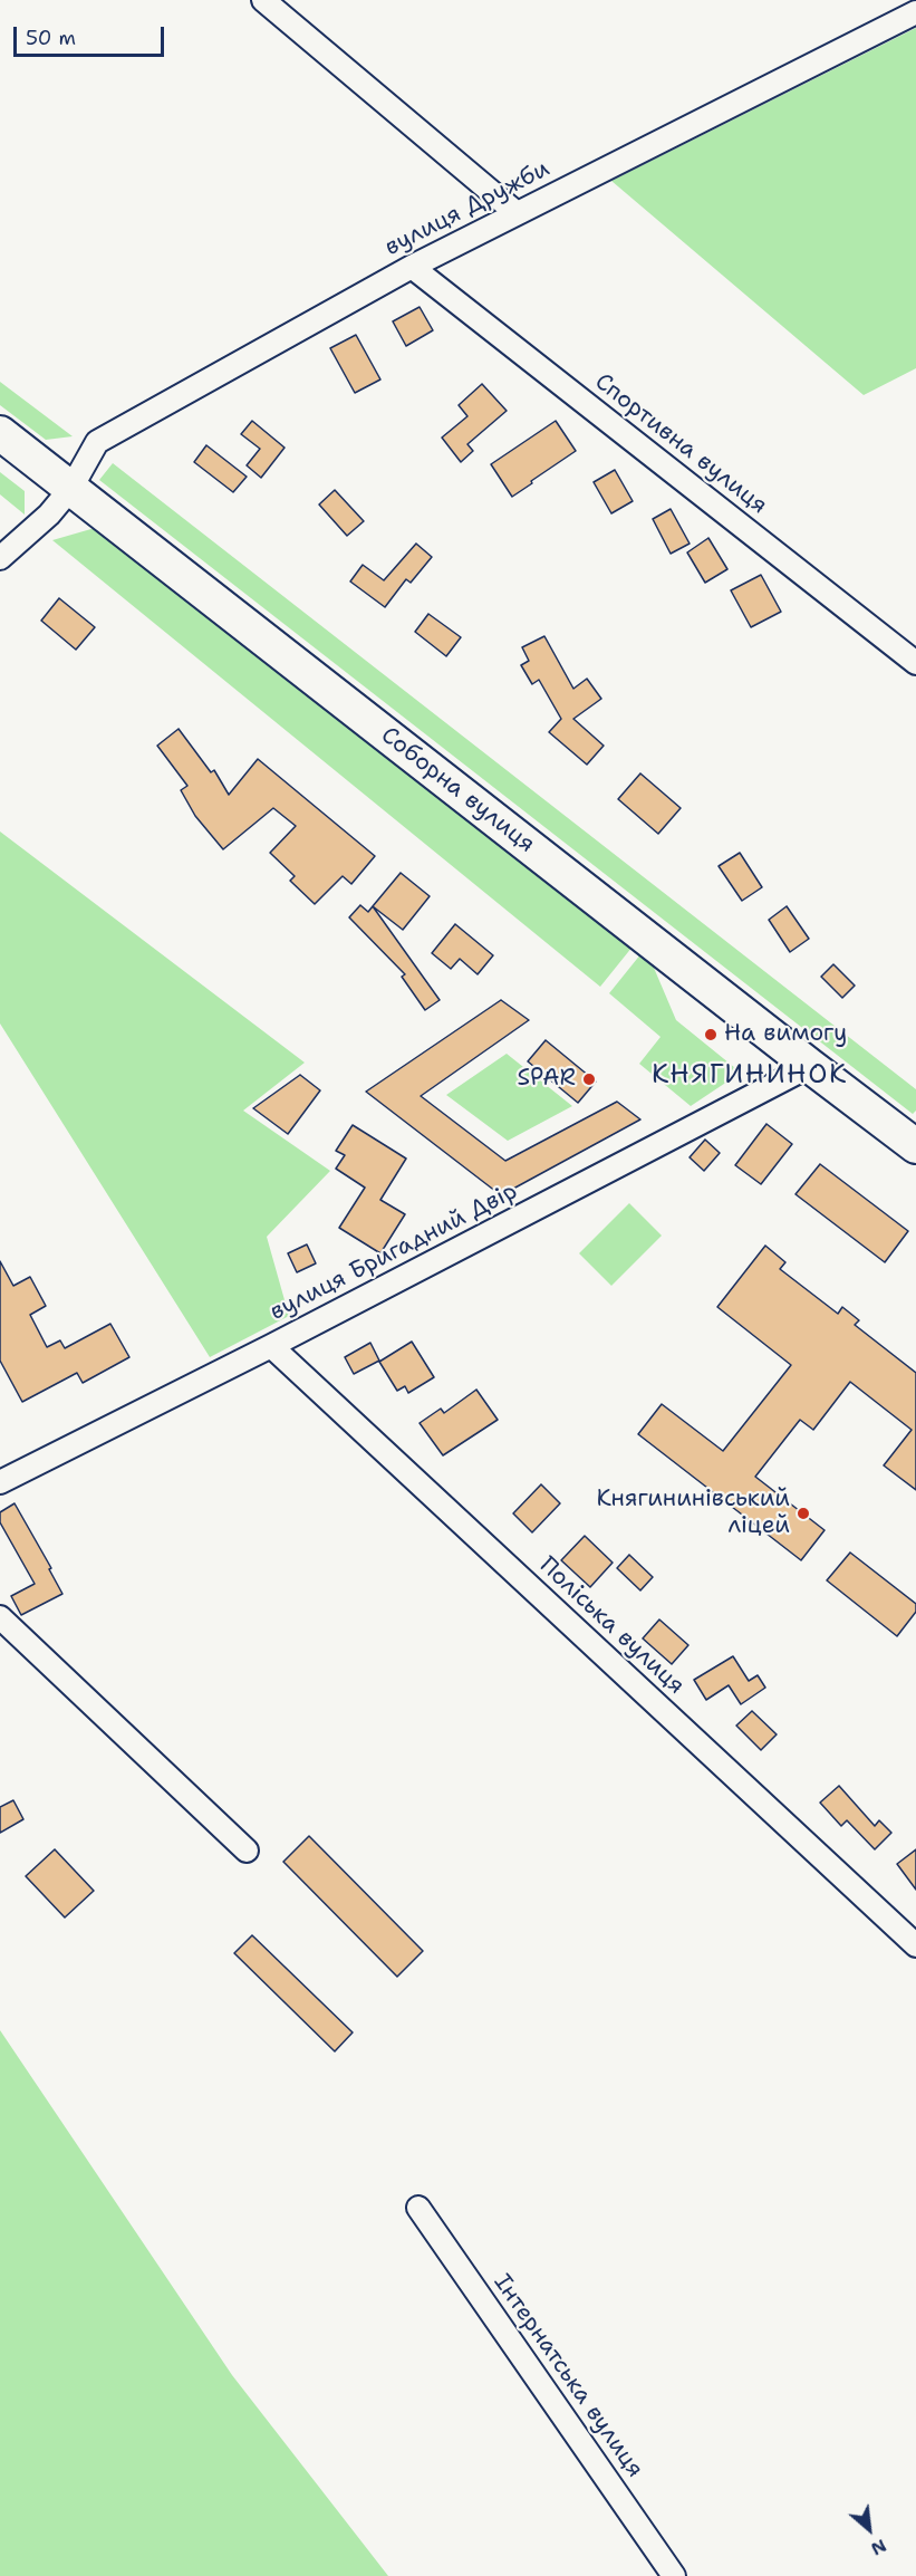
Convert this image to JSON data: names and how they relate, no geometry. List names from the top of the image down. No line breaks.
{"streets":{"main road":["Соборна вулиця"],"street":["вулиця Дружби","Спортивна вулиця","вулиця Бригадний Двір","Поліська вулиця","Інтернатська вулиця"]},"crossings":[["вулиця Дружби","Спортивна вулиця"],["вулиця Дружби","Соборна вулиця"],["Соборна вулиця","вулиця Бригадний Двір"],["вулиця Бригадний Двір","Поліська вулиця"]],"districts":["КНЯГИНИНОК"],"places":["На вимогу","SPAR","Княгининівський ліцей"],"scale_bar":"50 m","north":"bottom right"}
